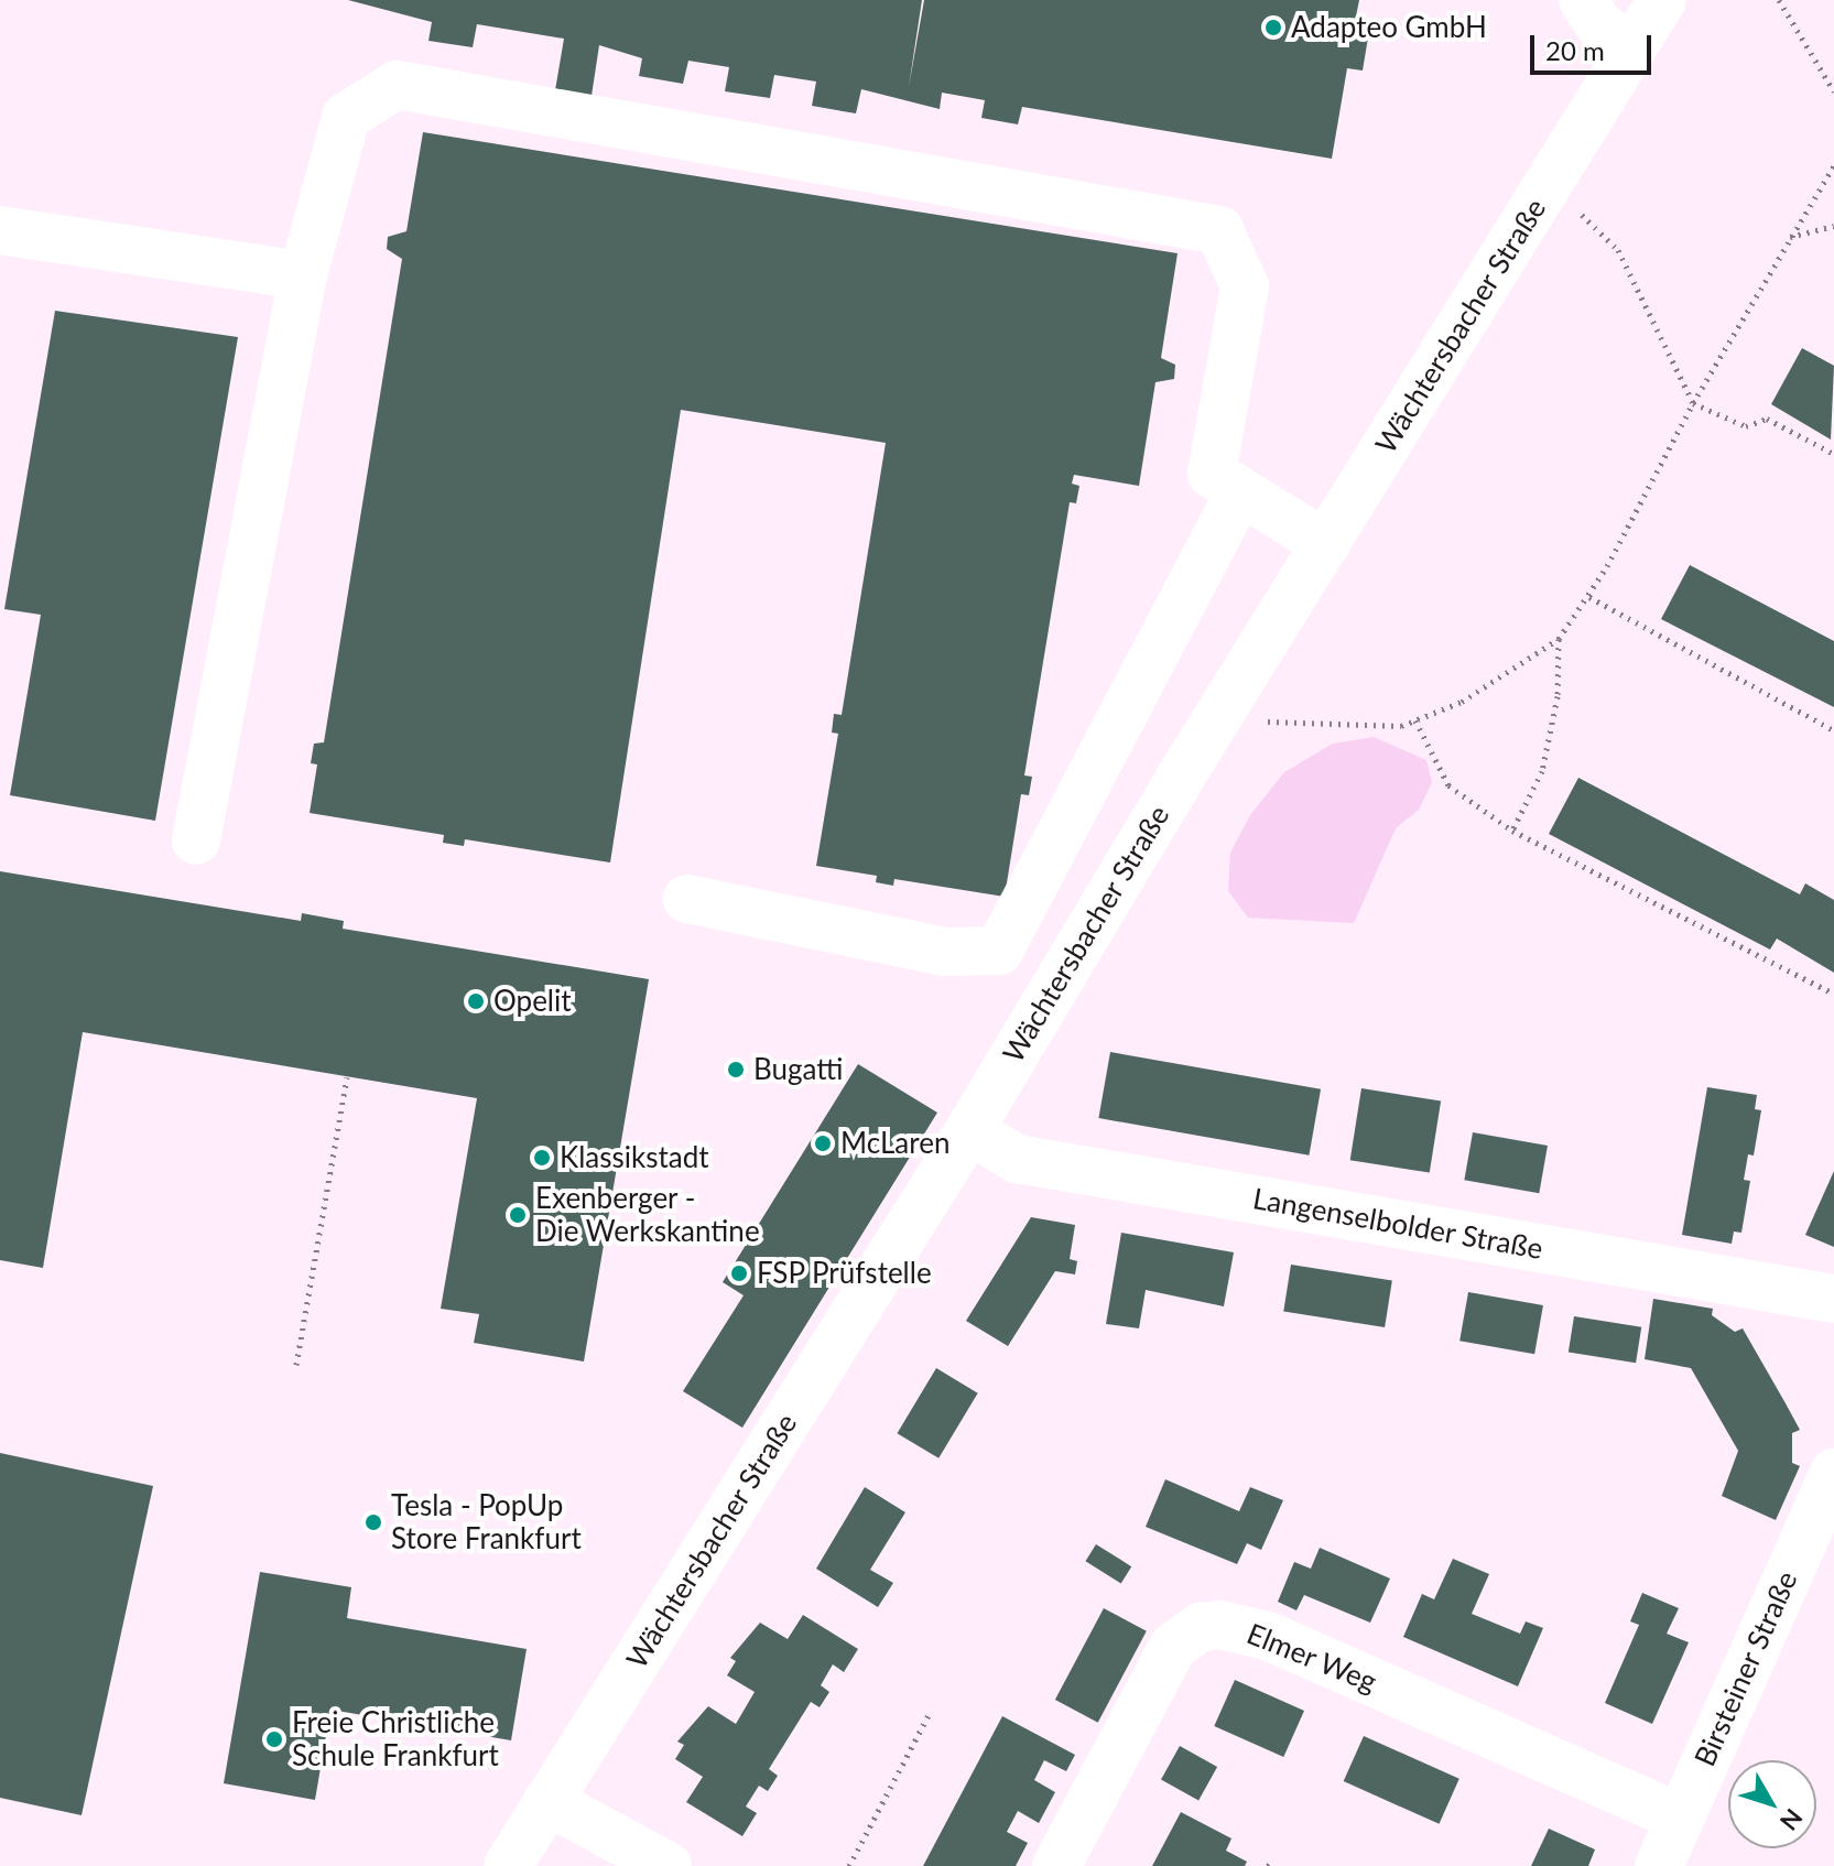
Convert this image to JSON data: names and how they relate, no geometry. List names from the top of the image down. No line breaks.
{"streets":{"street":["Wächtersbacher Straße","Langenselbolder Straße","Elmer Weg","Birsteiner Straße"]},"crossings":[["Wächtersbacher Straße","Langenselbolder Straße"],["Elmer Weg","Birsteiner Straße"]],"places":["Adapteo GmbH","Opelit","Bugatti","McLaren","Klassikstadt","Exenberger - Die Werkskantine","FSP Prüfstelle","Tesla - PopUp Store Frankfurt","Freie Christliche Schule Frankfurt"],"scale_bar":"20 m","north":"bottom right"}
